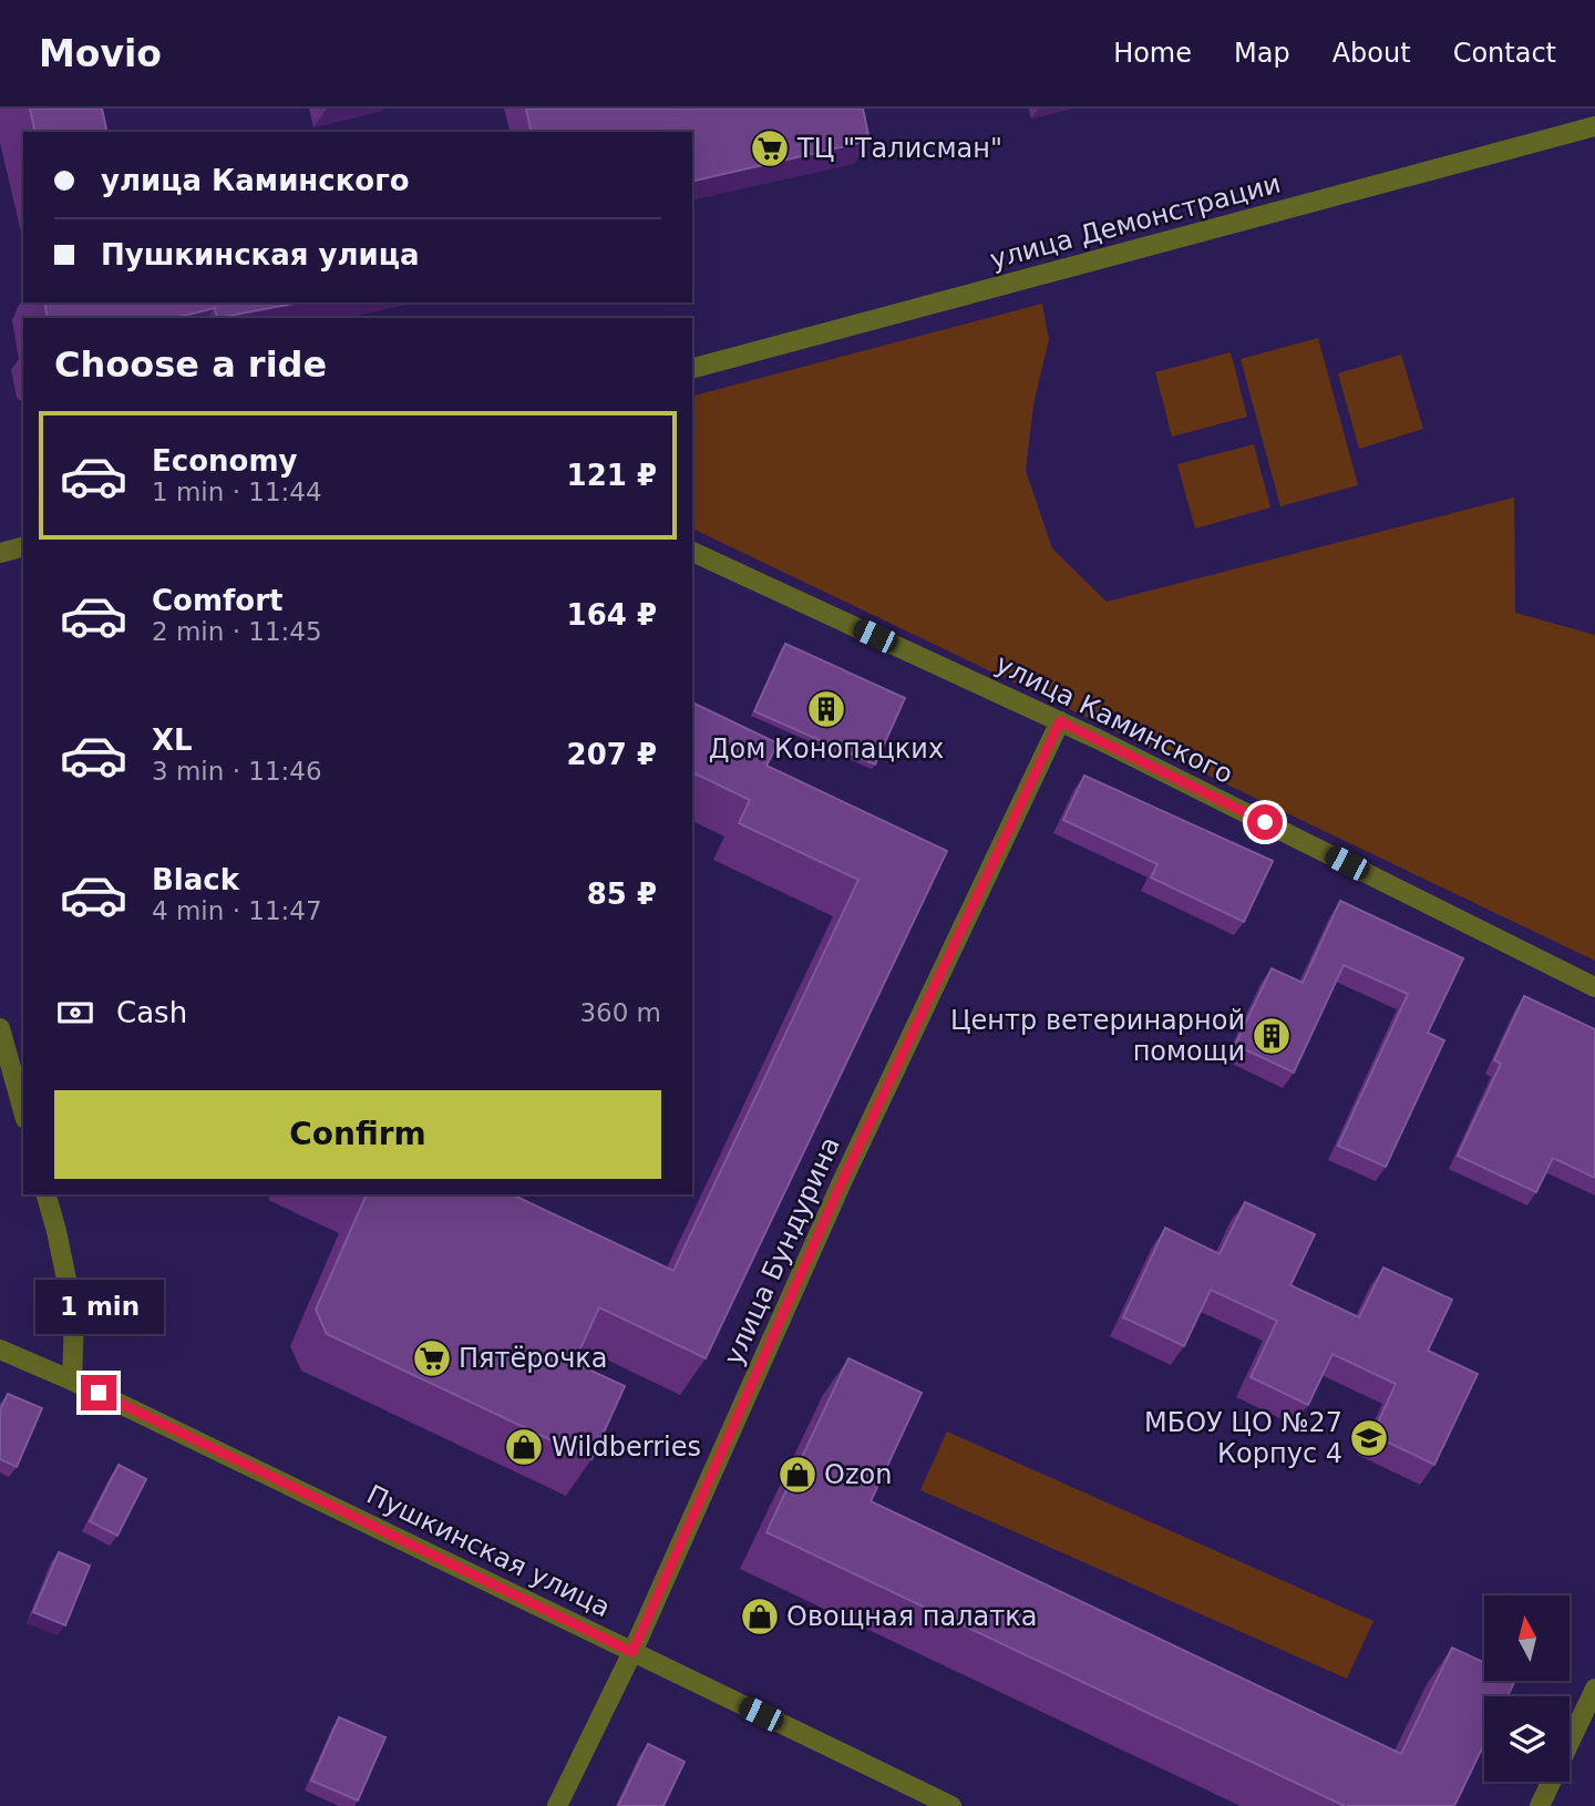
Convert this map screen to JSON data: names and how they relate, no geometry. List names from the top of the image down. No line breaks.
{"streets":{"street":["улица Демонстрации","улица Каминского","улица Бундурина","Пушкинская улица"]},"crossings":[["улица Каминского","улица Бундурина"],["улица Бундурина","Пушкинская улица"]],"places":{"supermarket":["ТЦ \"Талисман\"","Пятёрочка"],"building":["Дом Конопацких","Центр ветеринарной помощи"],"school or university":["МБОУ ЦО №27 Корпус 4"],"shop":["Wildberries","Ozon","Овощная палатка"]},"north":"top","page":{"header":"Movio","nav":["Home","Map","About","Contact"],"banner":["улица Каминского","Пушкинская улица"],"heading":"Choose a ride","list":[{"name":"Economy","note":"1 min · 11:44","value":"121 ₽"},{"name":"Comfort","note":"2 min · 11:45","value":"164 ₽"},{"name":"XL","note":"3 min · 11:46","value":"207 ₽"},{"name":"Black","note":"4 min · 11:47","value":"85 ₽"}],"pay":["Cash","360 m"],"buttons":"Confirm","bubble":"1 min"}}
